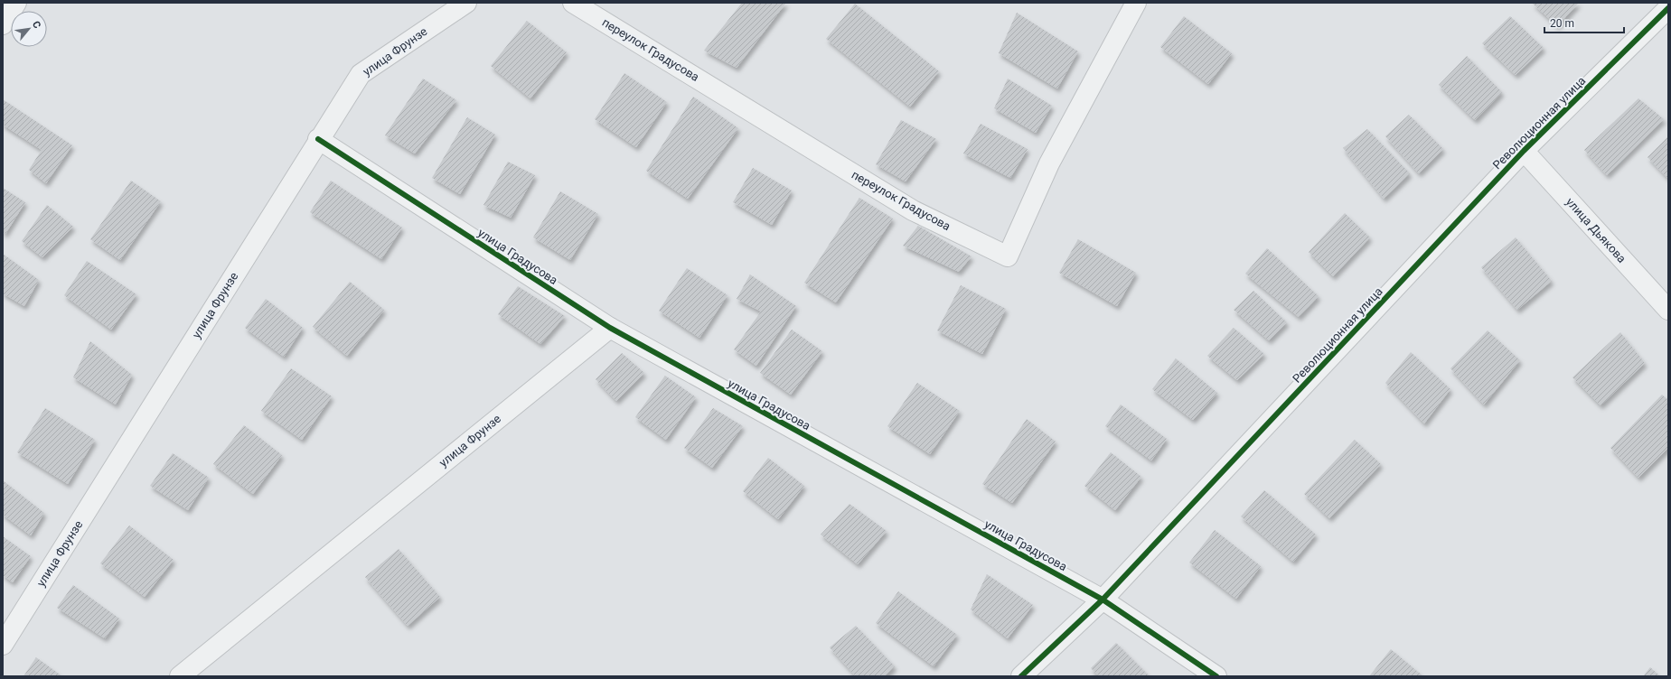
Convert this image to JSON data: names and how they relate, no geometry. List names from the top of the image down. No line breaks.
{"streets":{"street":["переулок Градусова","улица Фрунзе","Революционная улица","улица Дьякова","улица Градусова"]},"crossings":[["улица Фрунзе","улица Градусова"],["Революционная улица","улица Дьякова"],["Революционная улица","улица Градусова"]],"scale_bar":"20 m","north":"top right"}
